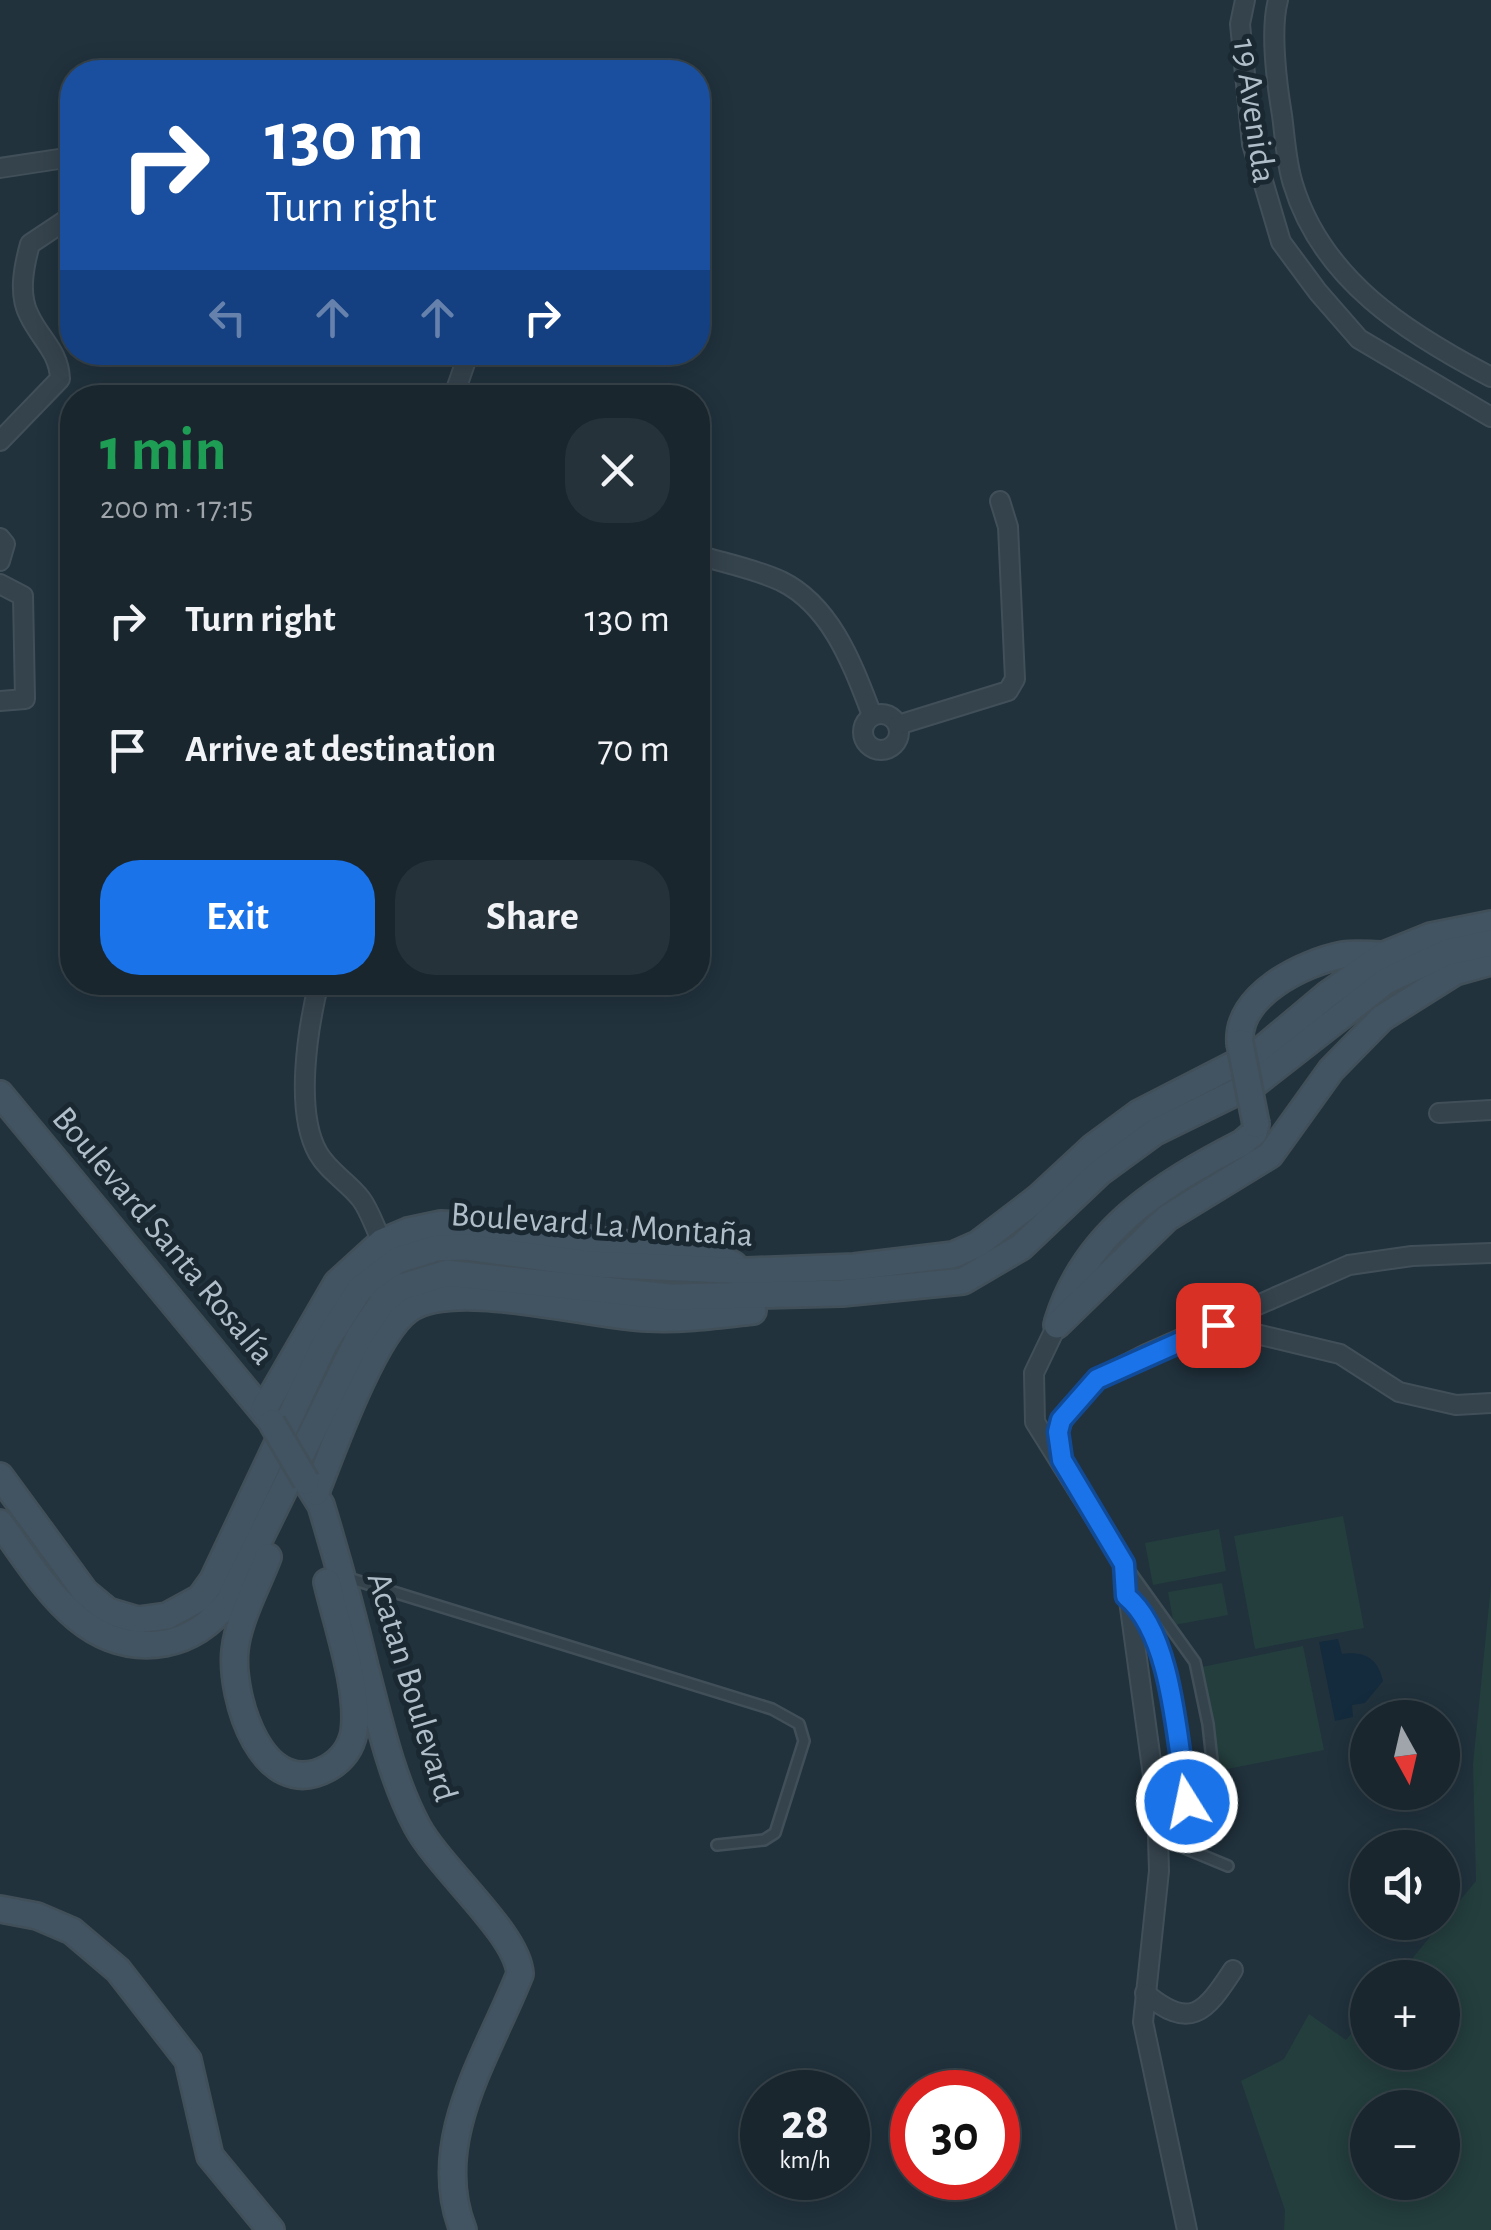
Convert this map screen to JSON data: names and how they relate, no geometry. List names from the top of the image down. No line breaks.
{"streets":{"main road":["Boulevard La Montaña","Boulevard Santa Rosalía","Acatan Boulevard"],"street":["19 Avenida"]},"crossings":[["Boulevard La Montaña","Boulevard Santa Rosalía"],["Boulevard Santa Rosalía","Acatan Boulevard"]],"north":"bottom","page":{"turn":["130 m","Turn right"],"heading":["1 min","200 m · 17:15"],"list":[{"name":"Turn right","value":"130 m"},{"name":"Arrive at destination","value":"70 m"}],"buttons":["Exit","Share"],"map_buttons":["+","−"],"speed":"28 km/h","limit":"30"}}
